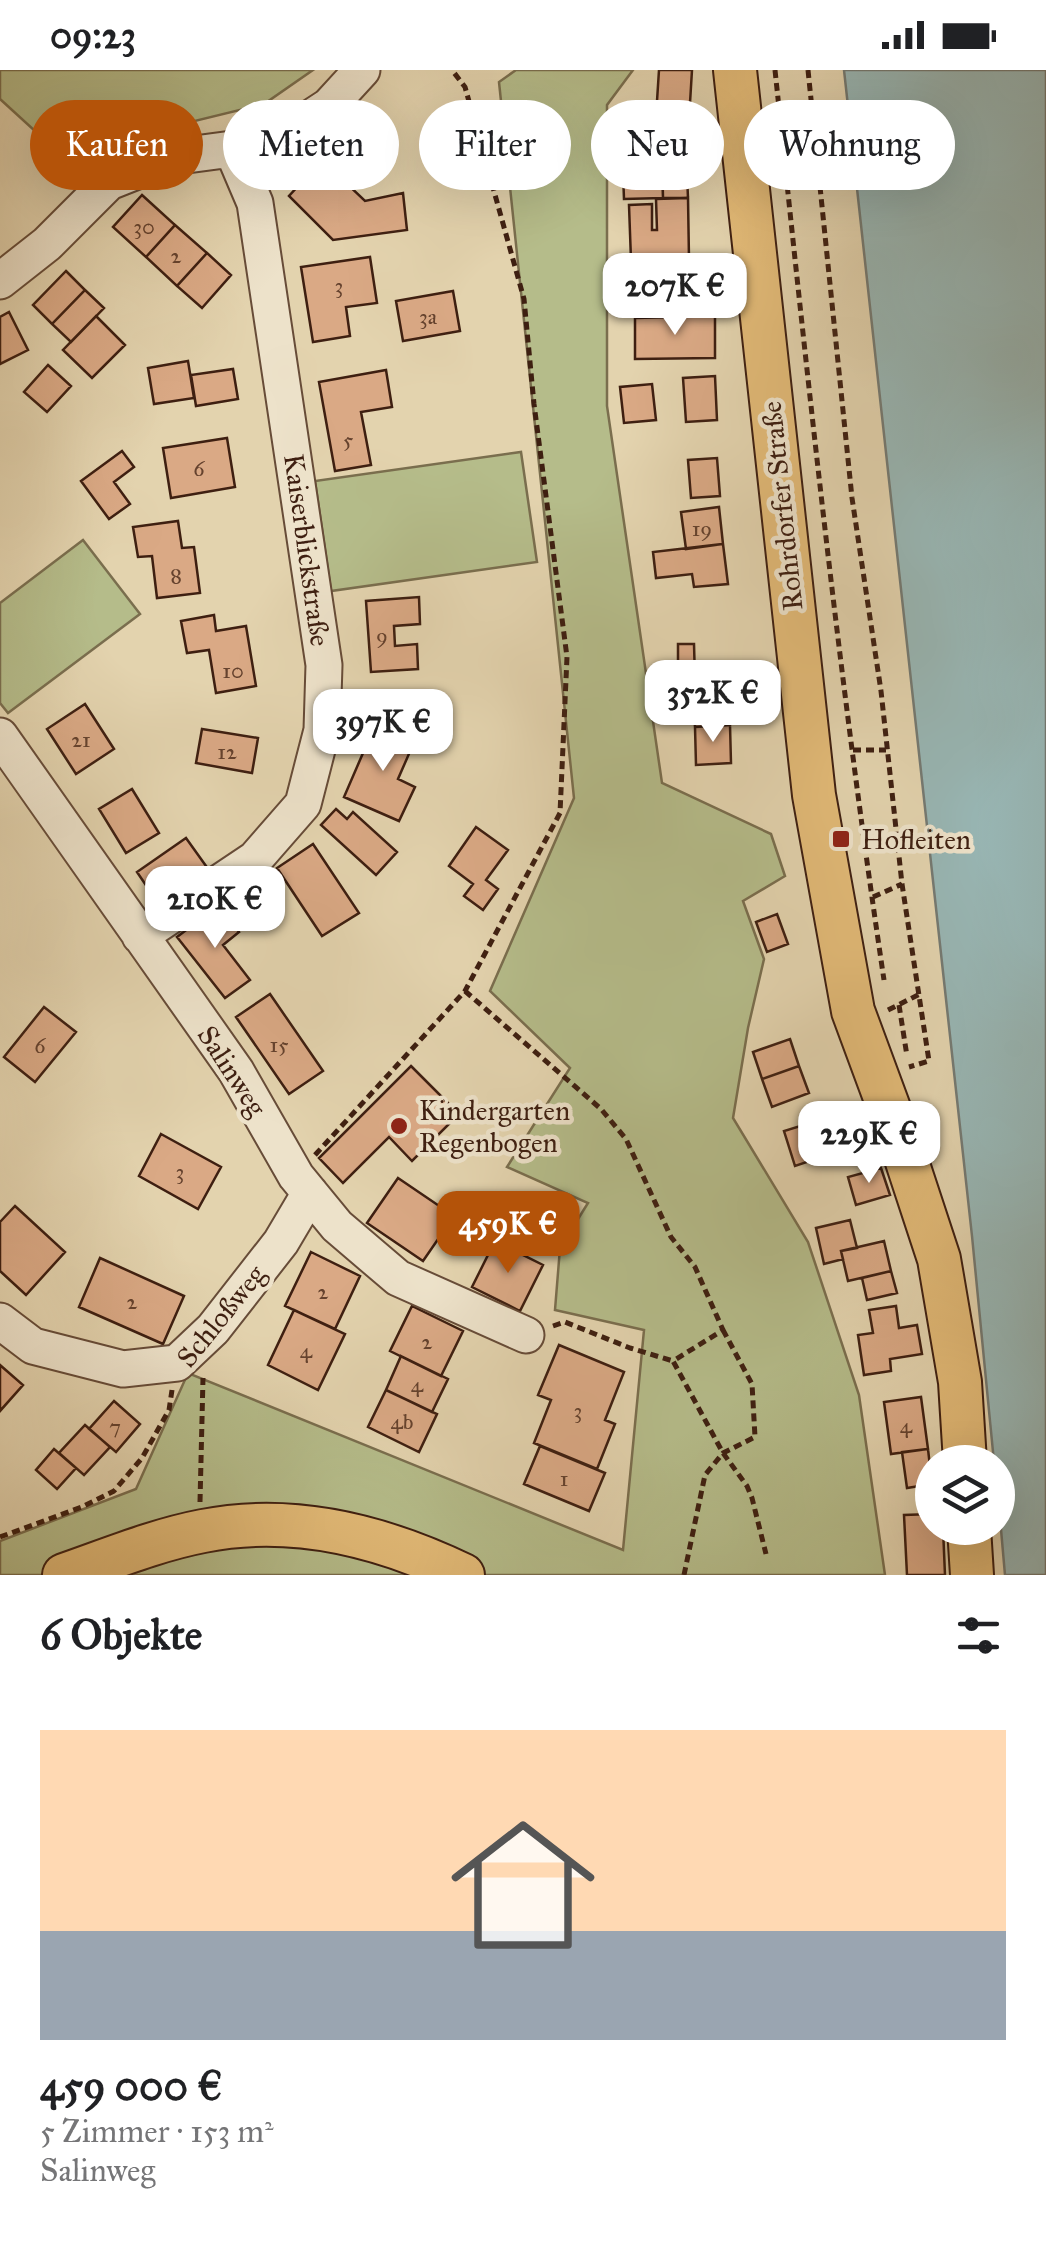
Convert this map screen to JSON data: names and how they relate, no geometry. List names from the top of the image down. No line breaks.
{"streets":{"main road":["Rohrdorfer Straße"],"street":["Kaiserblickstraße","Salinweg","Schloßweg"]},"crossings":[["Kaiserblickstraße","Salinweg"],["Salinweg","Schloßweg"]],"places":{"transit":["Hofleiten"],"other":["Kindergarten Regenbogen"]},"house_numbers":["30","2","3","3a","5","6","19","8","9","10","21","12","15","6","3","2","2","2","4","4","3","4b","4","7","1"],"page":{"status":"09:23","chip":["Kaufen","Mieten","Filter","Neu","Wohnung"],"price":["207K €","352K €","397K €","210K €","229K €","459K €"],"heading":"6 Objekte","list":[{"name":"459 000 €","note":"5 Zimmer · 153 m² · Salinweg"}]}}
